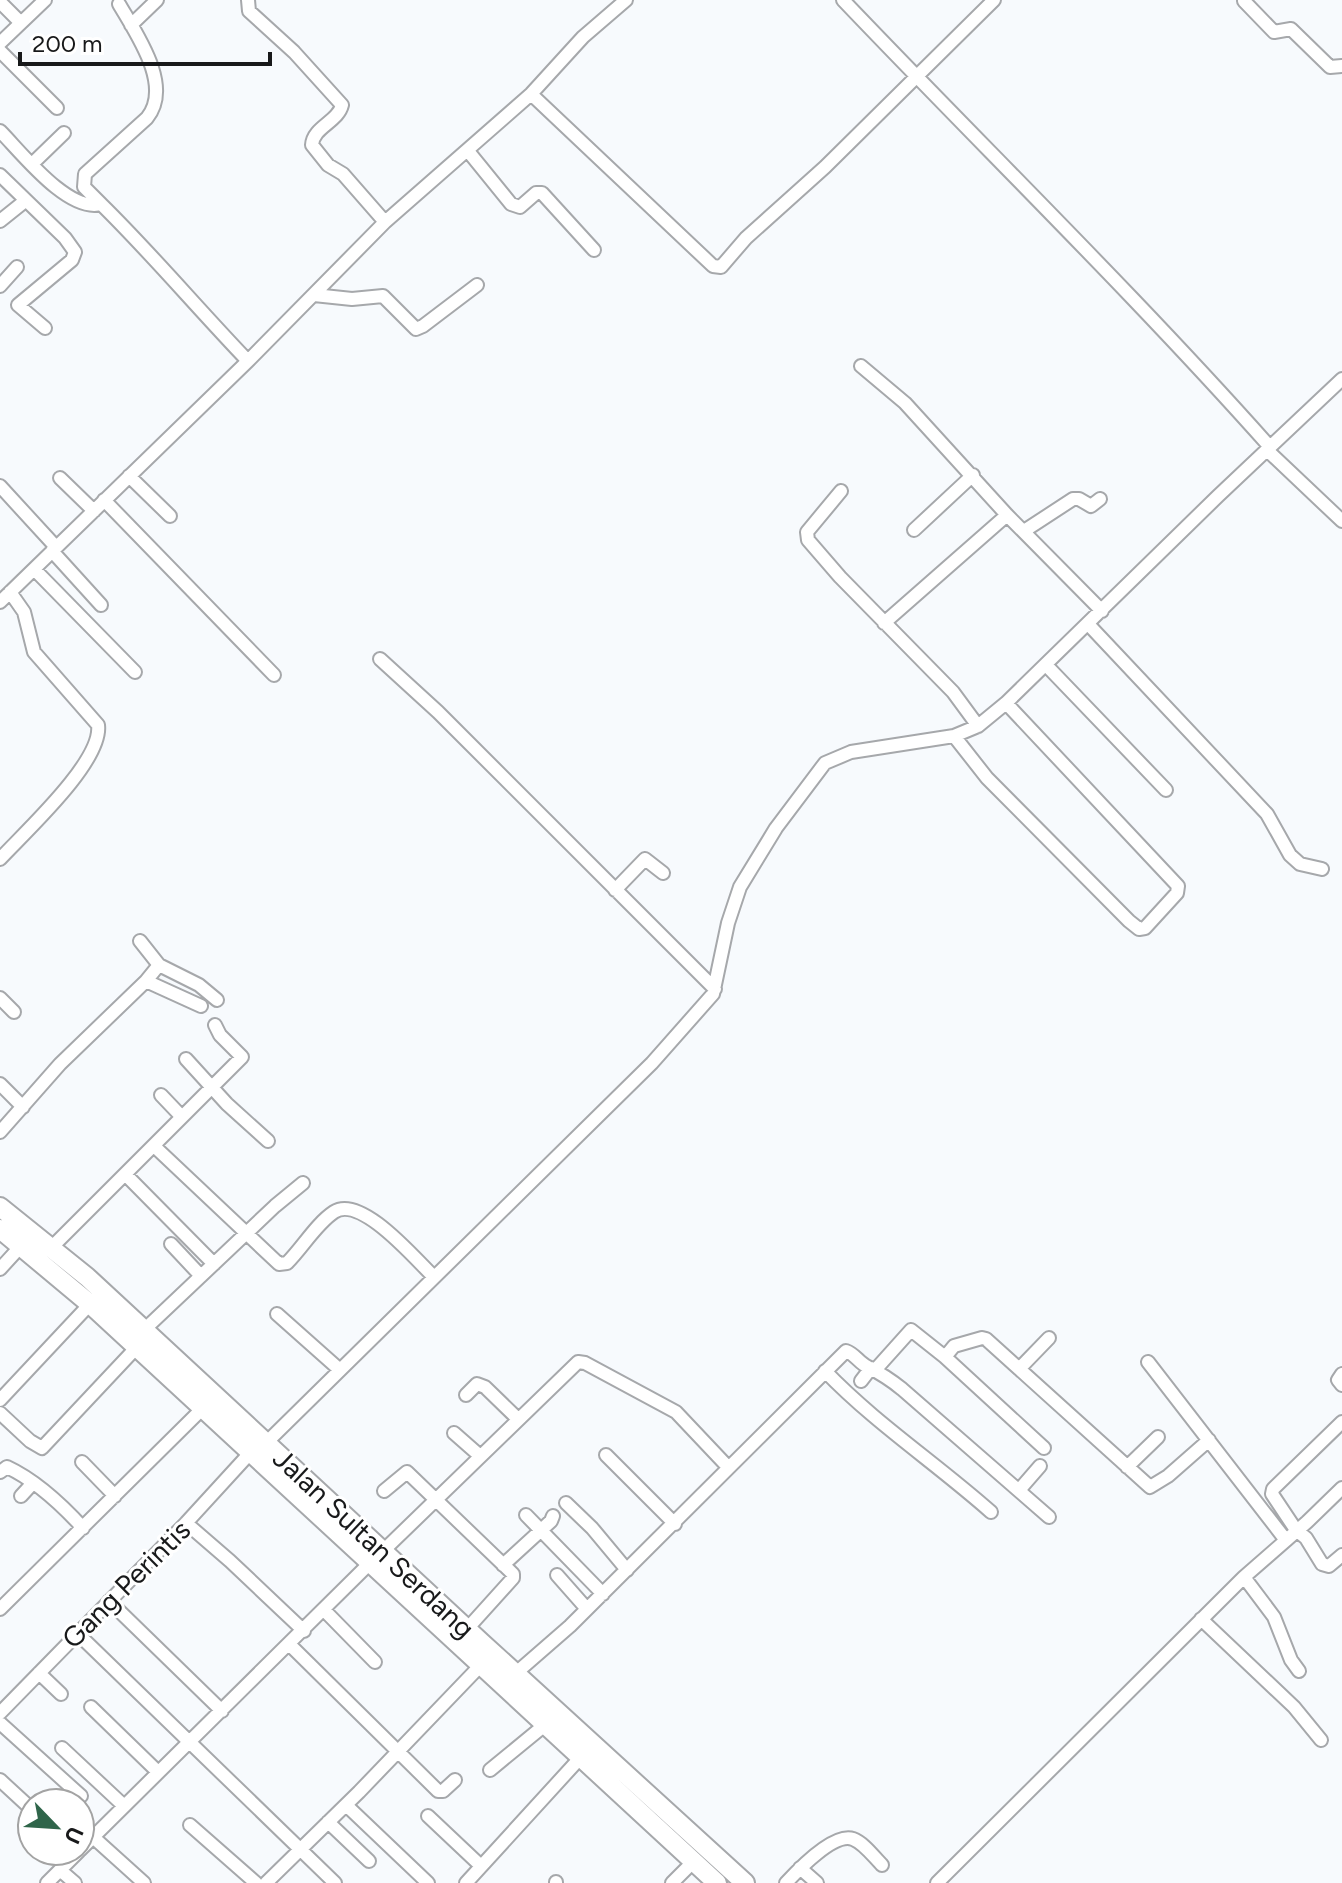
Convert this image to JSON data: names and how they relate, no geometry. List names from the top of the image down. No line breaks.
{"streets":{"highway":["Jalan Sultan Serdang"],"street":["Gang Perintis"]},"crossings":[["Jalan Sultan Serdang","Gang Perintis"]],"scale_bar":"200 m","north":"bottom right"}
